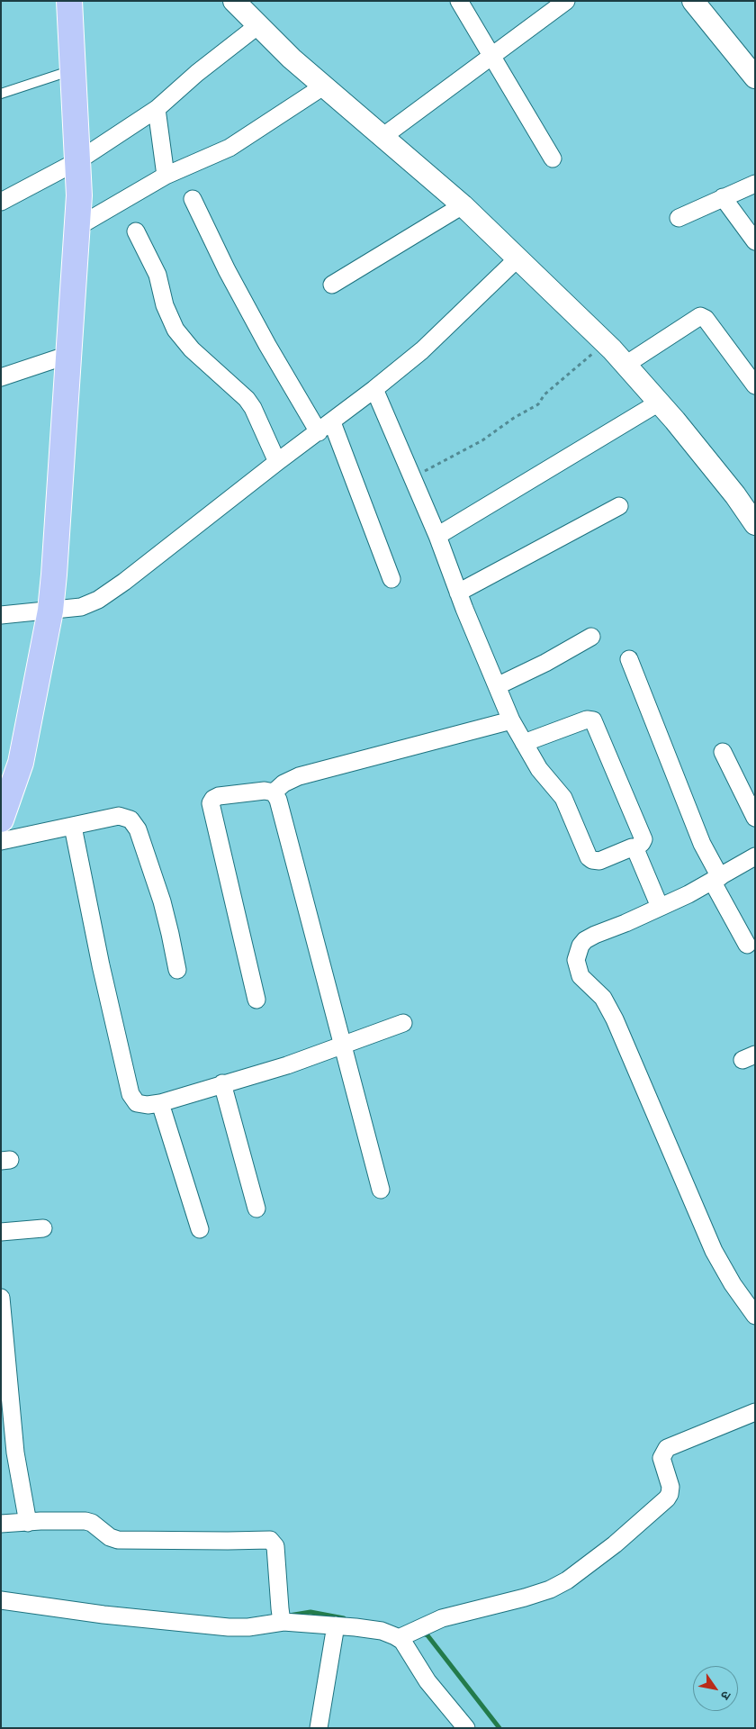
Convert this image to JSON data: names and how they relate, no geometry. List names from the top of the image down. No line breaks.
{"north":"bottom right"}
